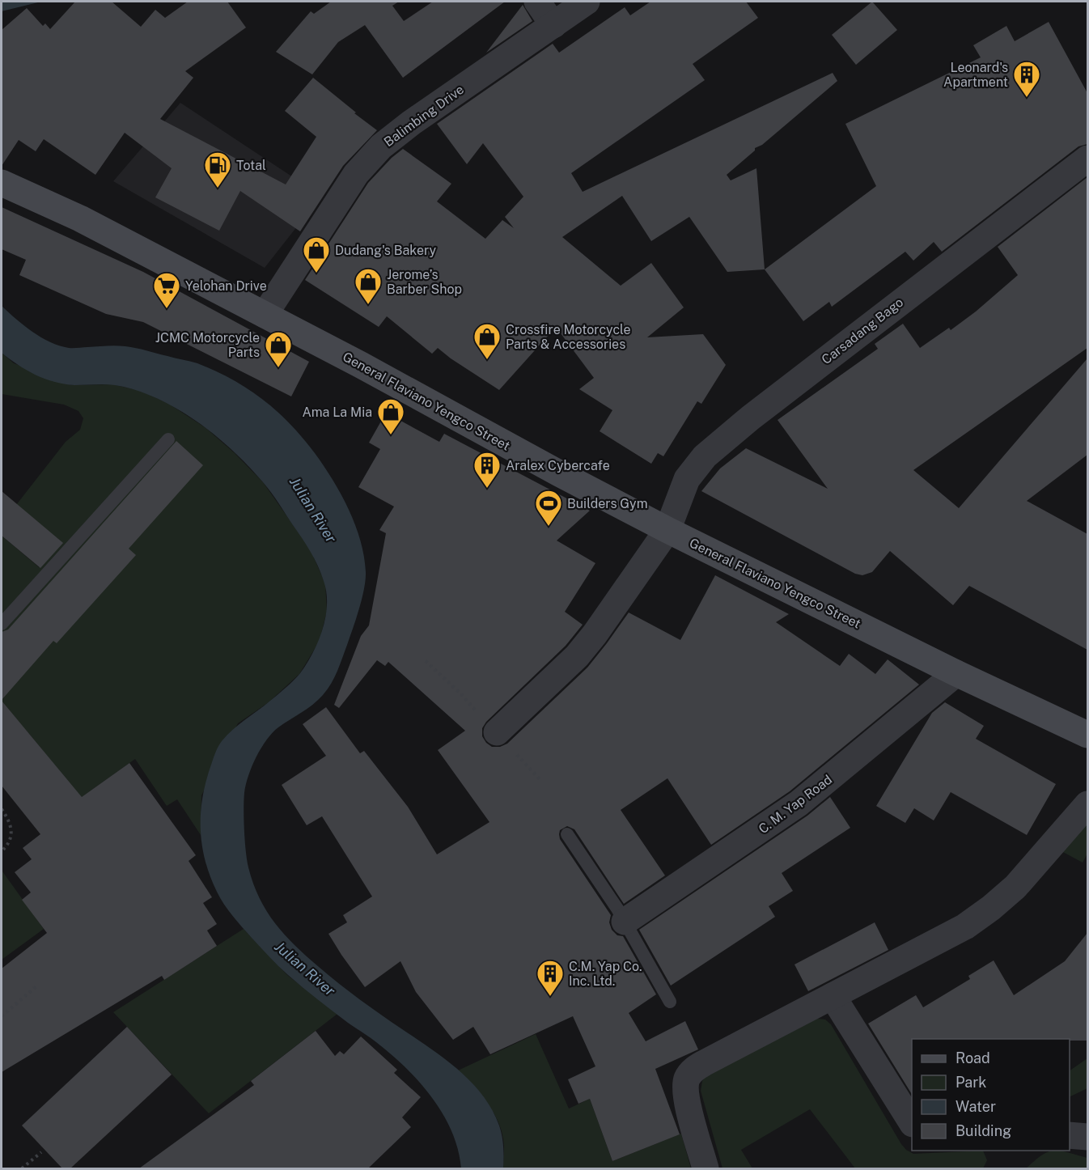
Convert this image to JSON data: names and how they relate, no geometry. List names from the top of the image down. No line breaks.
{"streets":{"main road":["General Flaviano Yengco Street"],"street":["Balimbing Drive","Carsadang Bago","C. M. Yap Road"]},"crossings":[["Balimbing Drive","General Flaviano Yengco Street"],["Carsadang Bago","General Flaviano Yengco Street"],["General Flaviano Yengco Street","C. M. Yap Road"]],"water":["Julian River"],"places":{"building":["Leonard's Apartment","Aralex Cybercafe","C.M. Yap Co. Inc. Ltd."],"fuel station":["Total"],"shop":["Dudang's Bakery","Jerome’s Barber Shop","Crossfire Motorcycle Parts & Accessories","JCMC Motorcycle Parts","Ama La Mia"],"supermarket":["Yelohan Drive"],"sports":["Builders Gym"]},"legend":["Road","Park","Water","Building"]}
